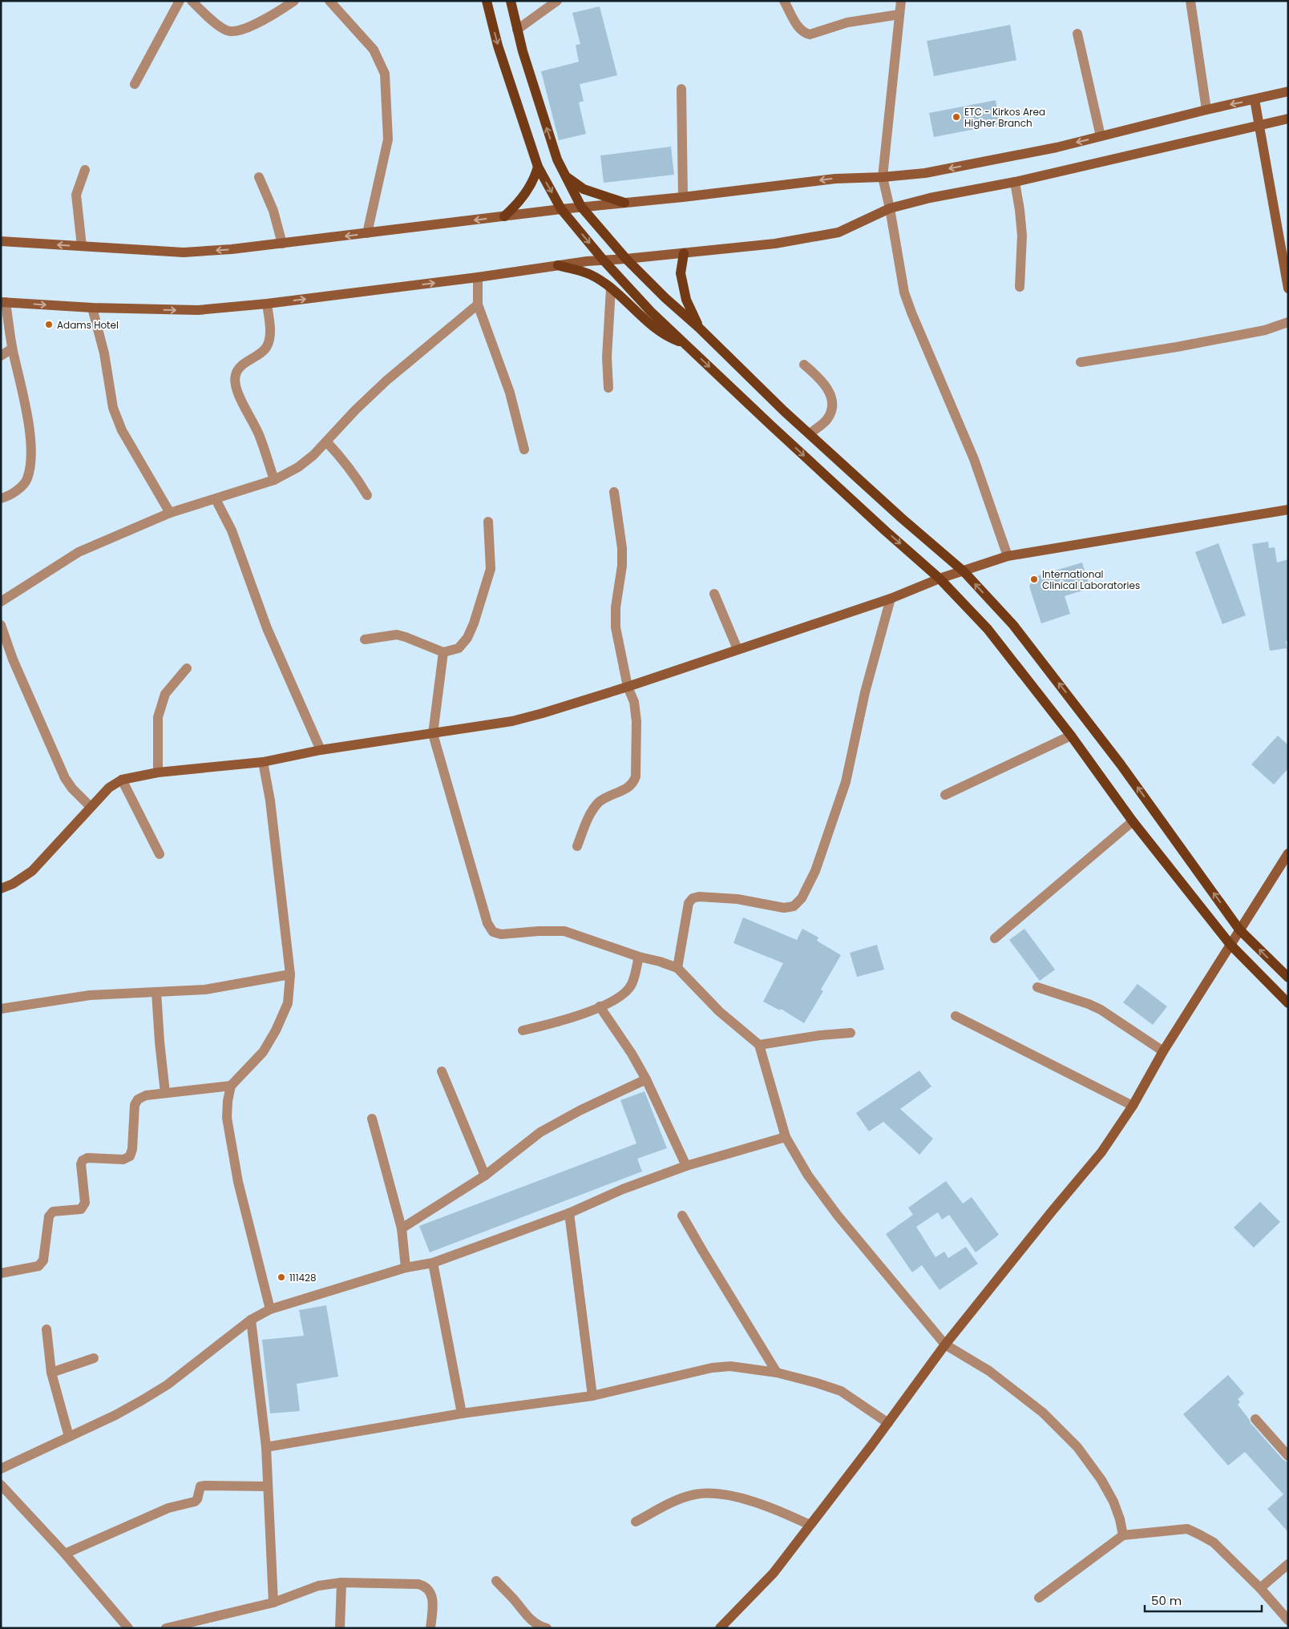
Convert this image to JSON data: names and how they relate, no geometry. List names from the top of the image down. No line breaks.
{"places":["ETC - Kirkos Area Higher Branch","Adams Hotel","International Clinical Laboratories","111428"],"scale_bar":"50 m"}
